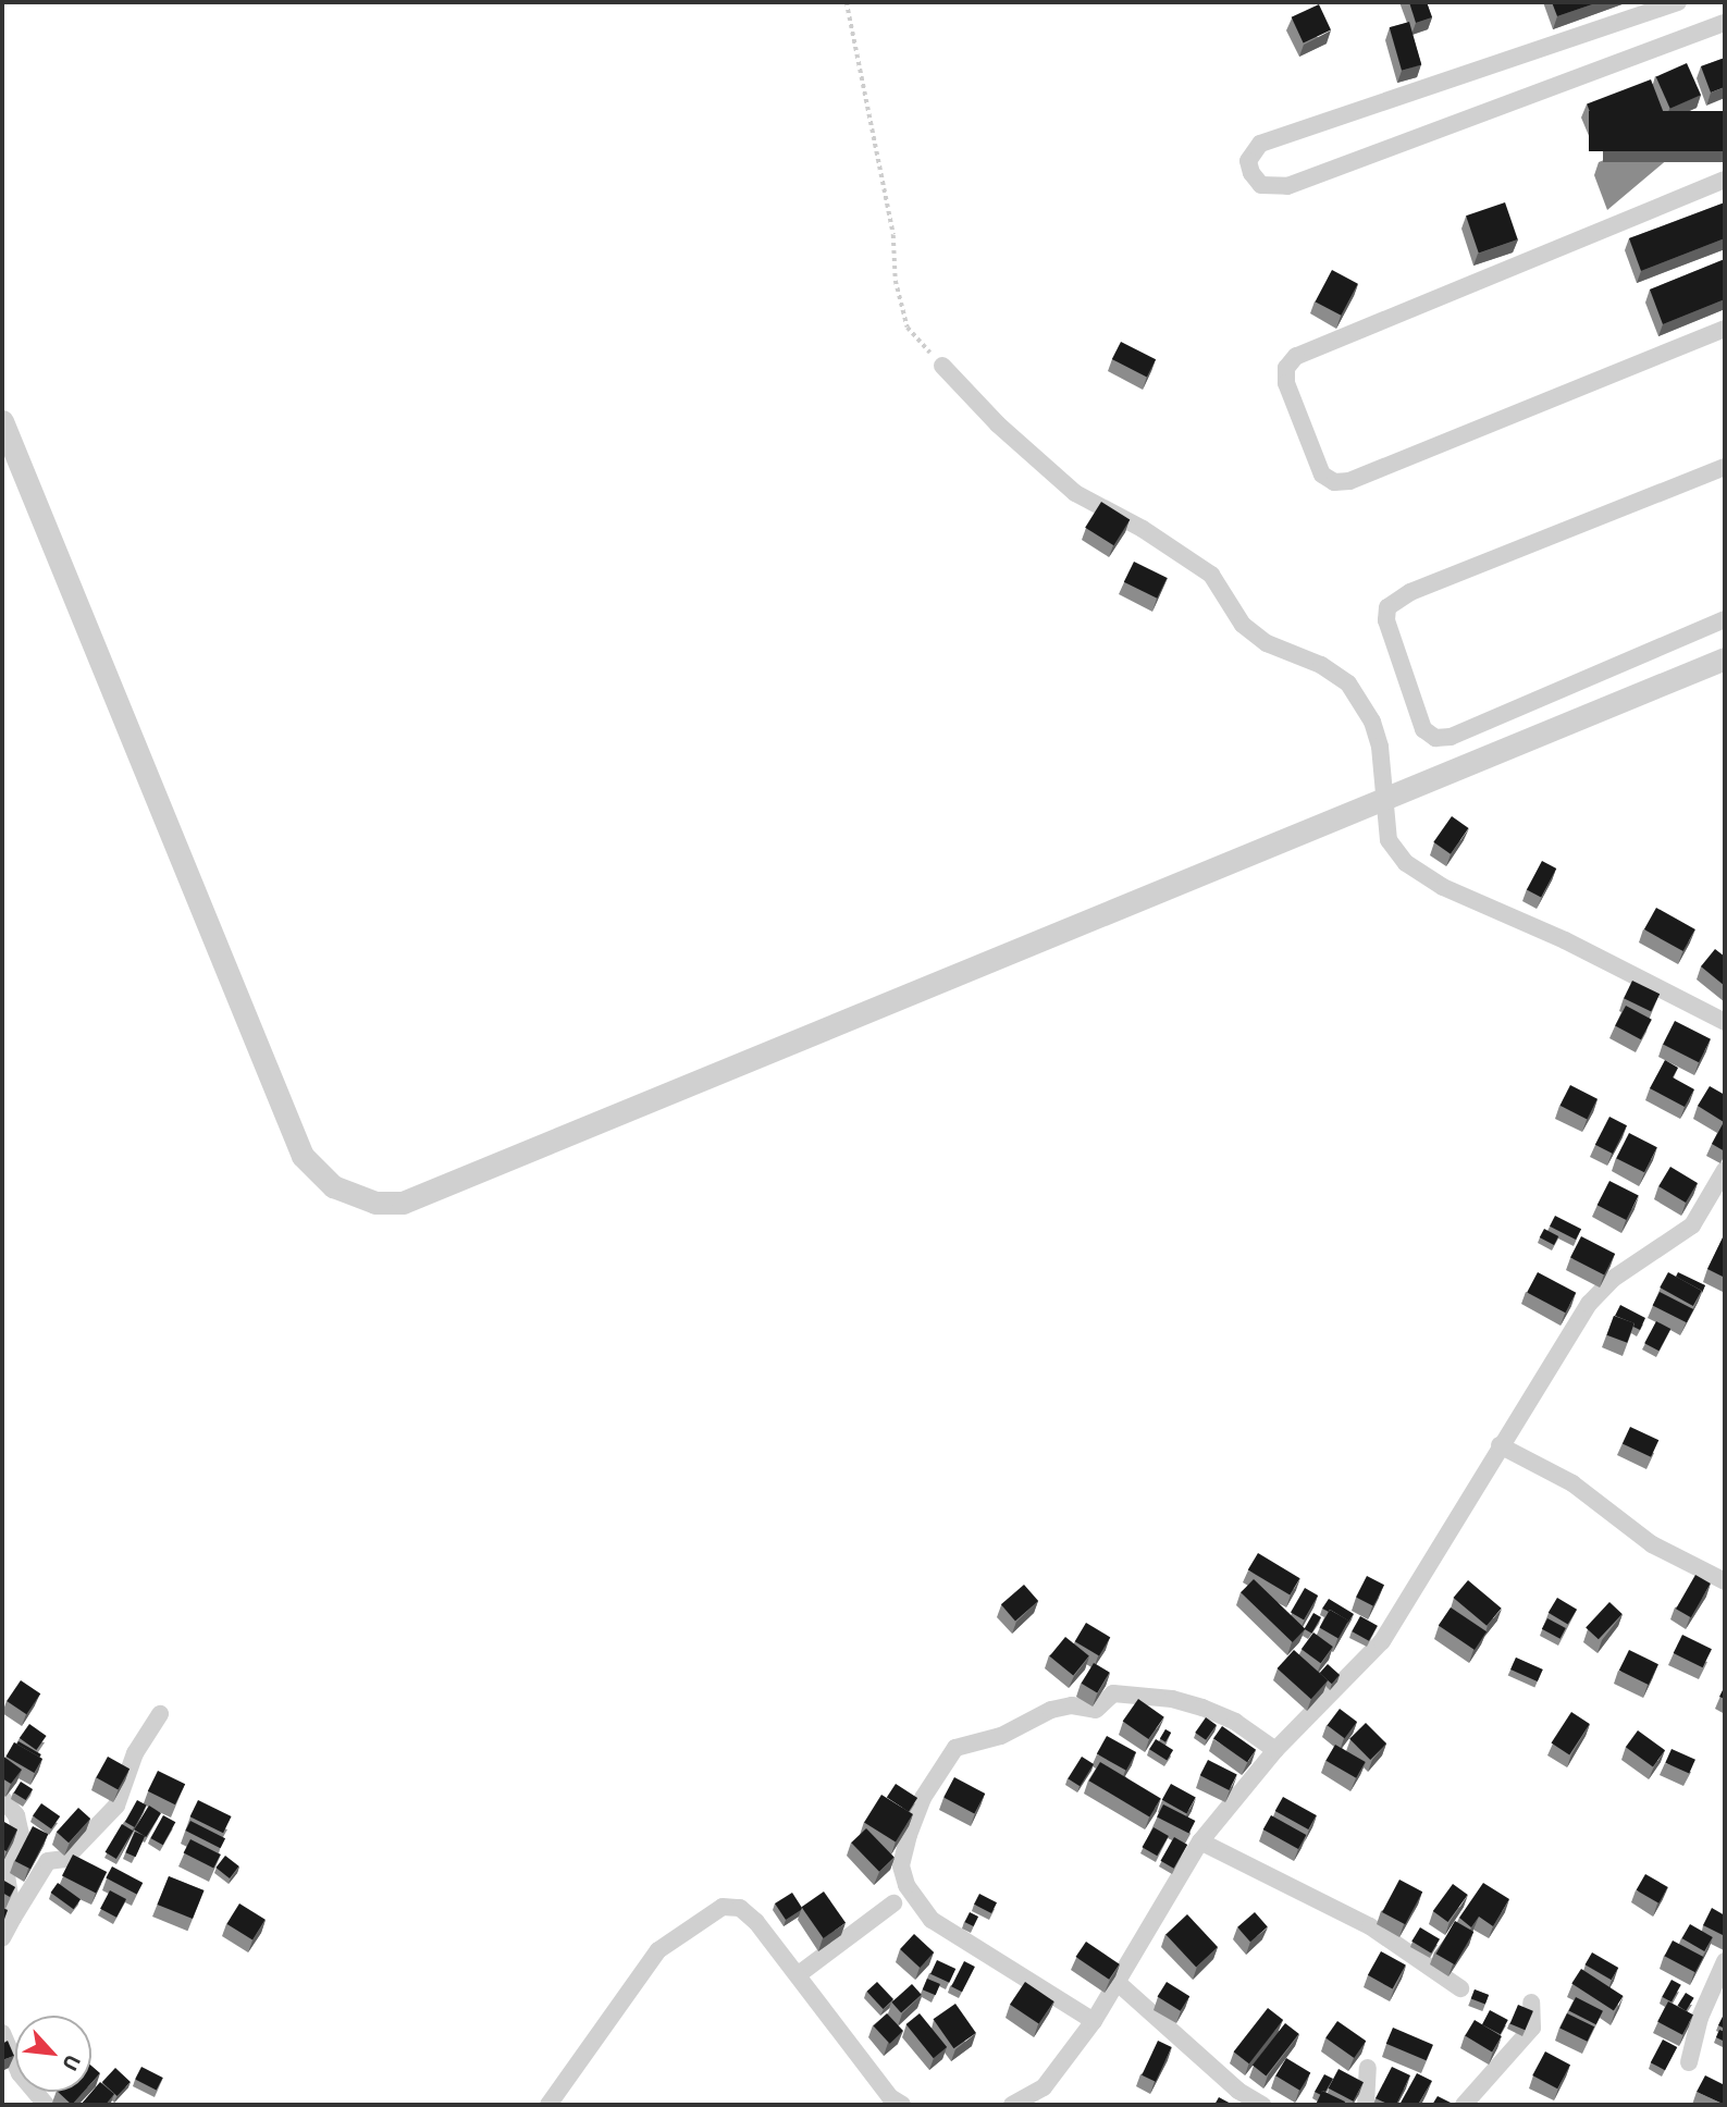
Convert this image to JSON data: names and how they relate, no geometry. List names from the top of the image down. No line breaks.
{"north":"bottom right"}
